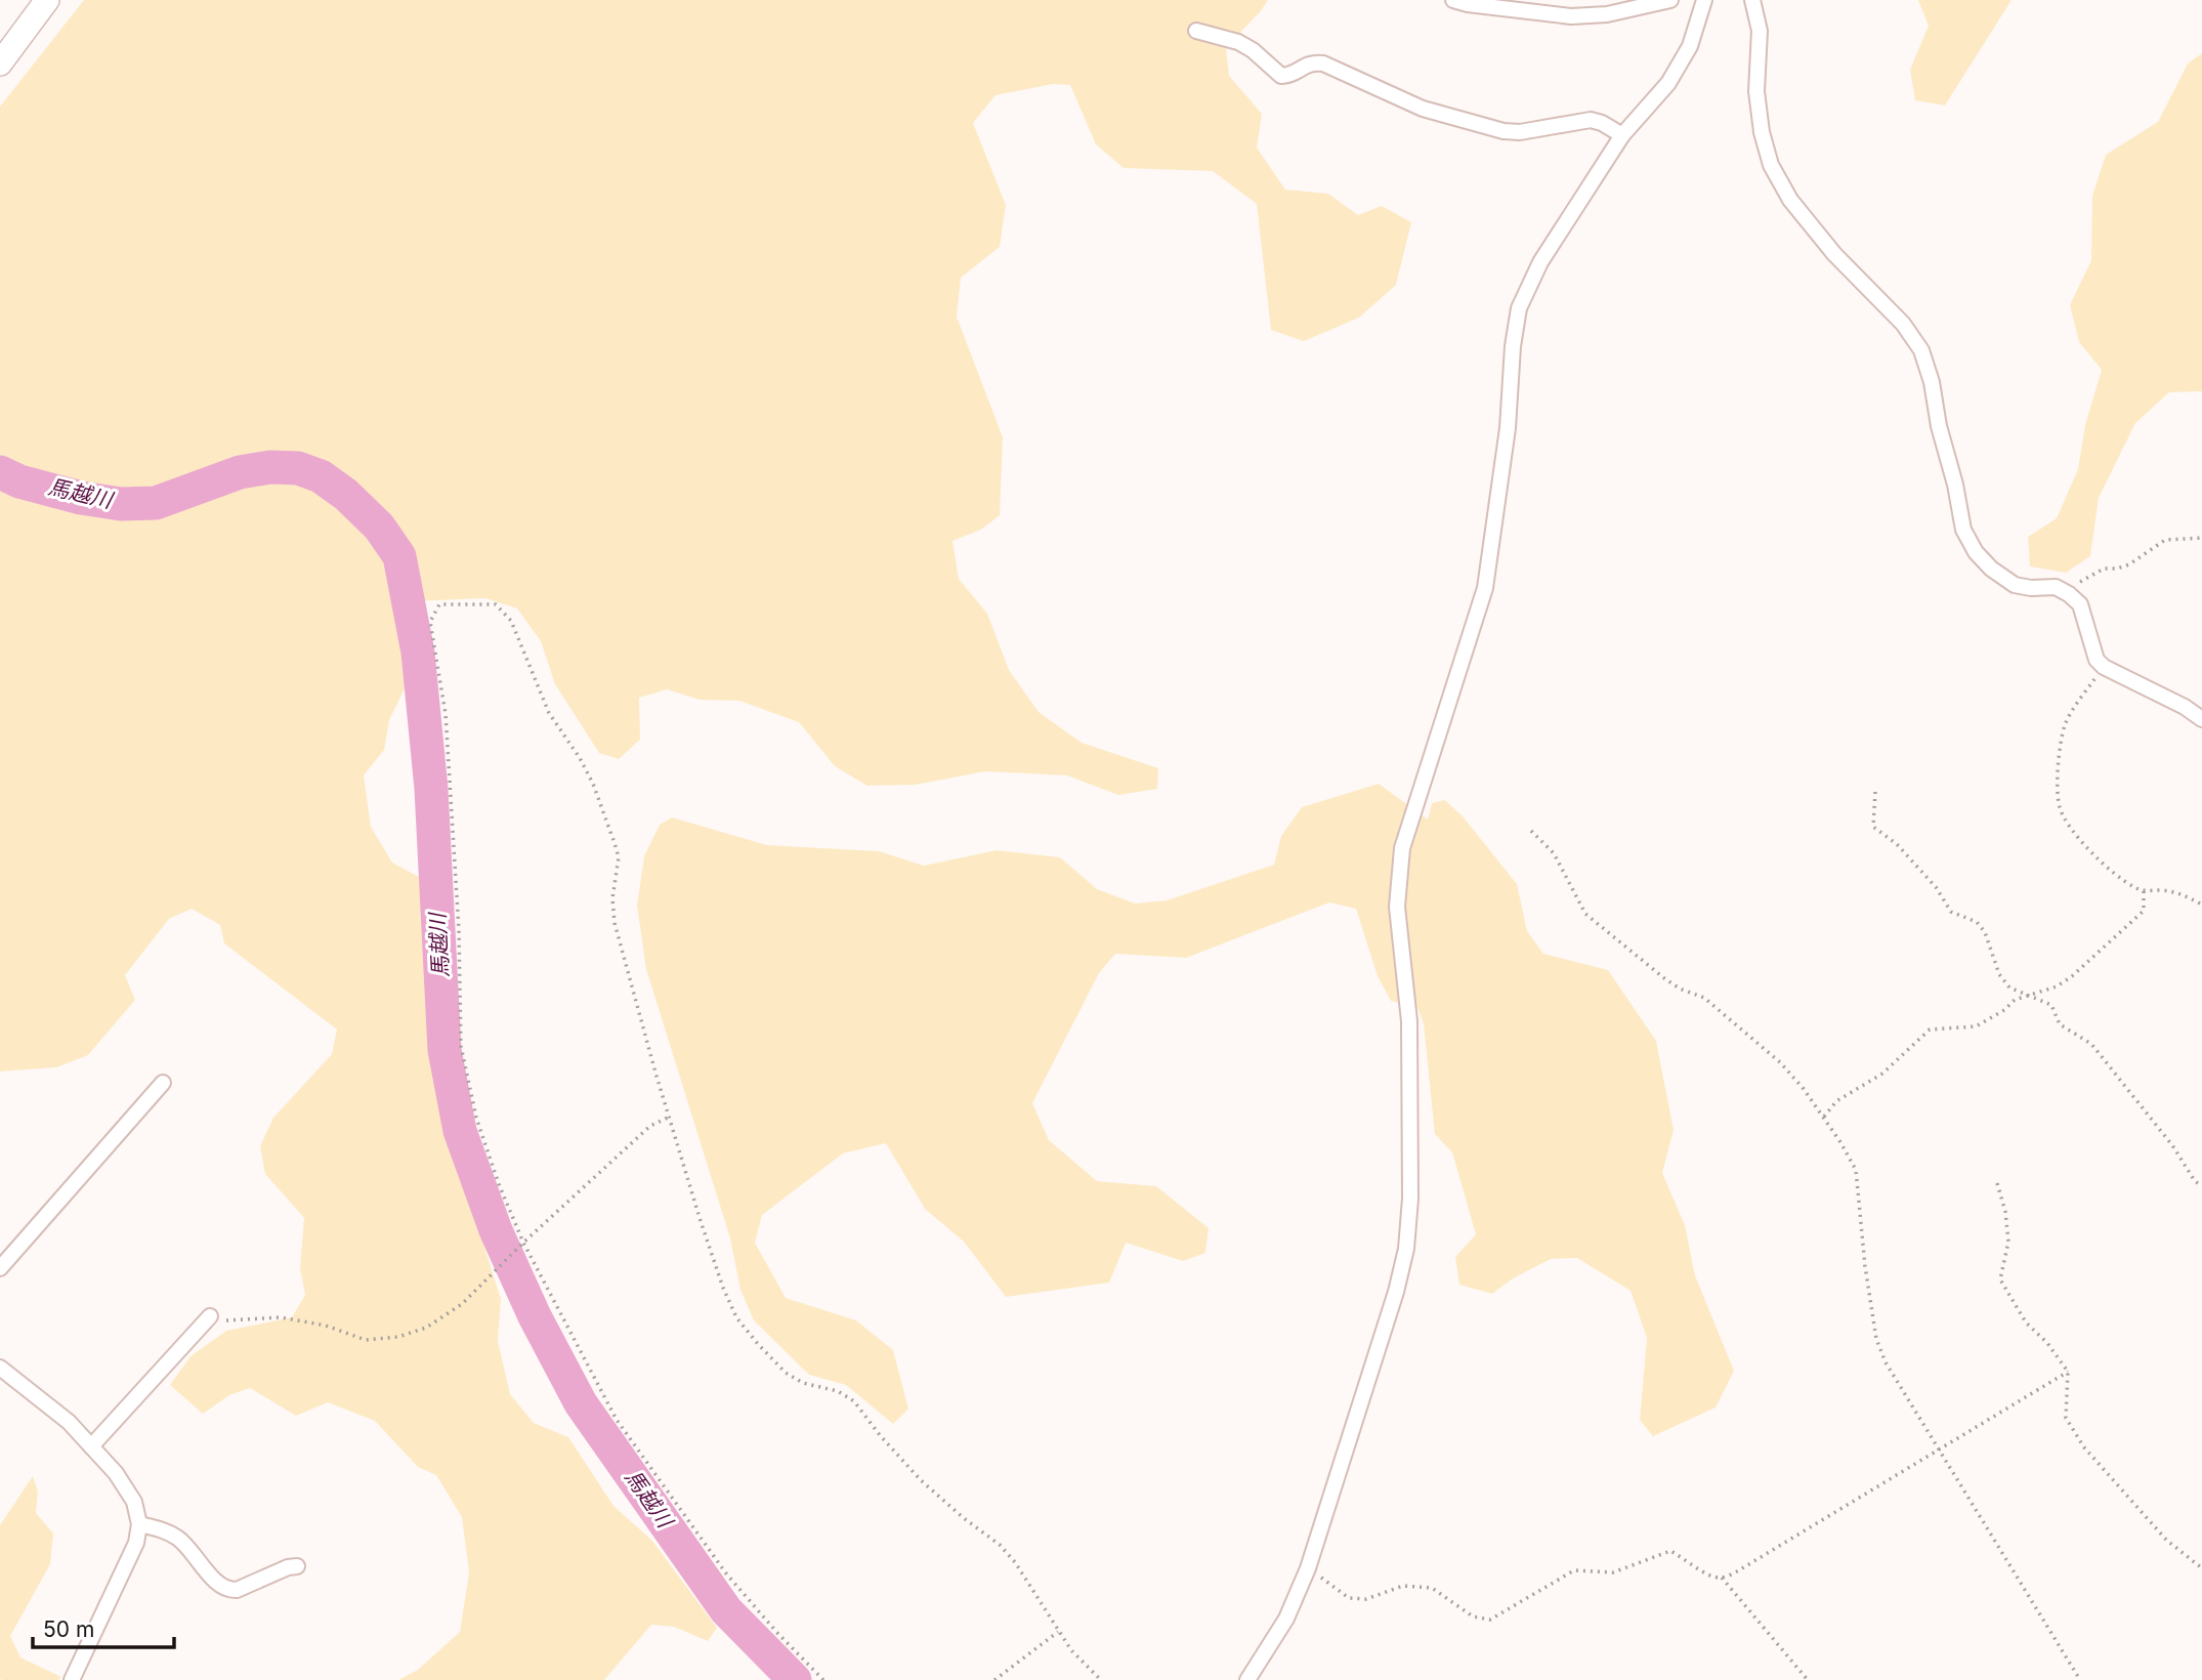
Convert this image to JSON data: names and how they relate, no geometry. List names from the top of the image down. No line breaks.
{"water":["馬越川"],"scale_bar":"50 m"}
